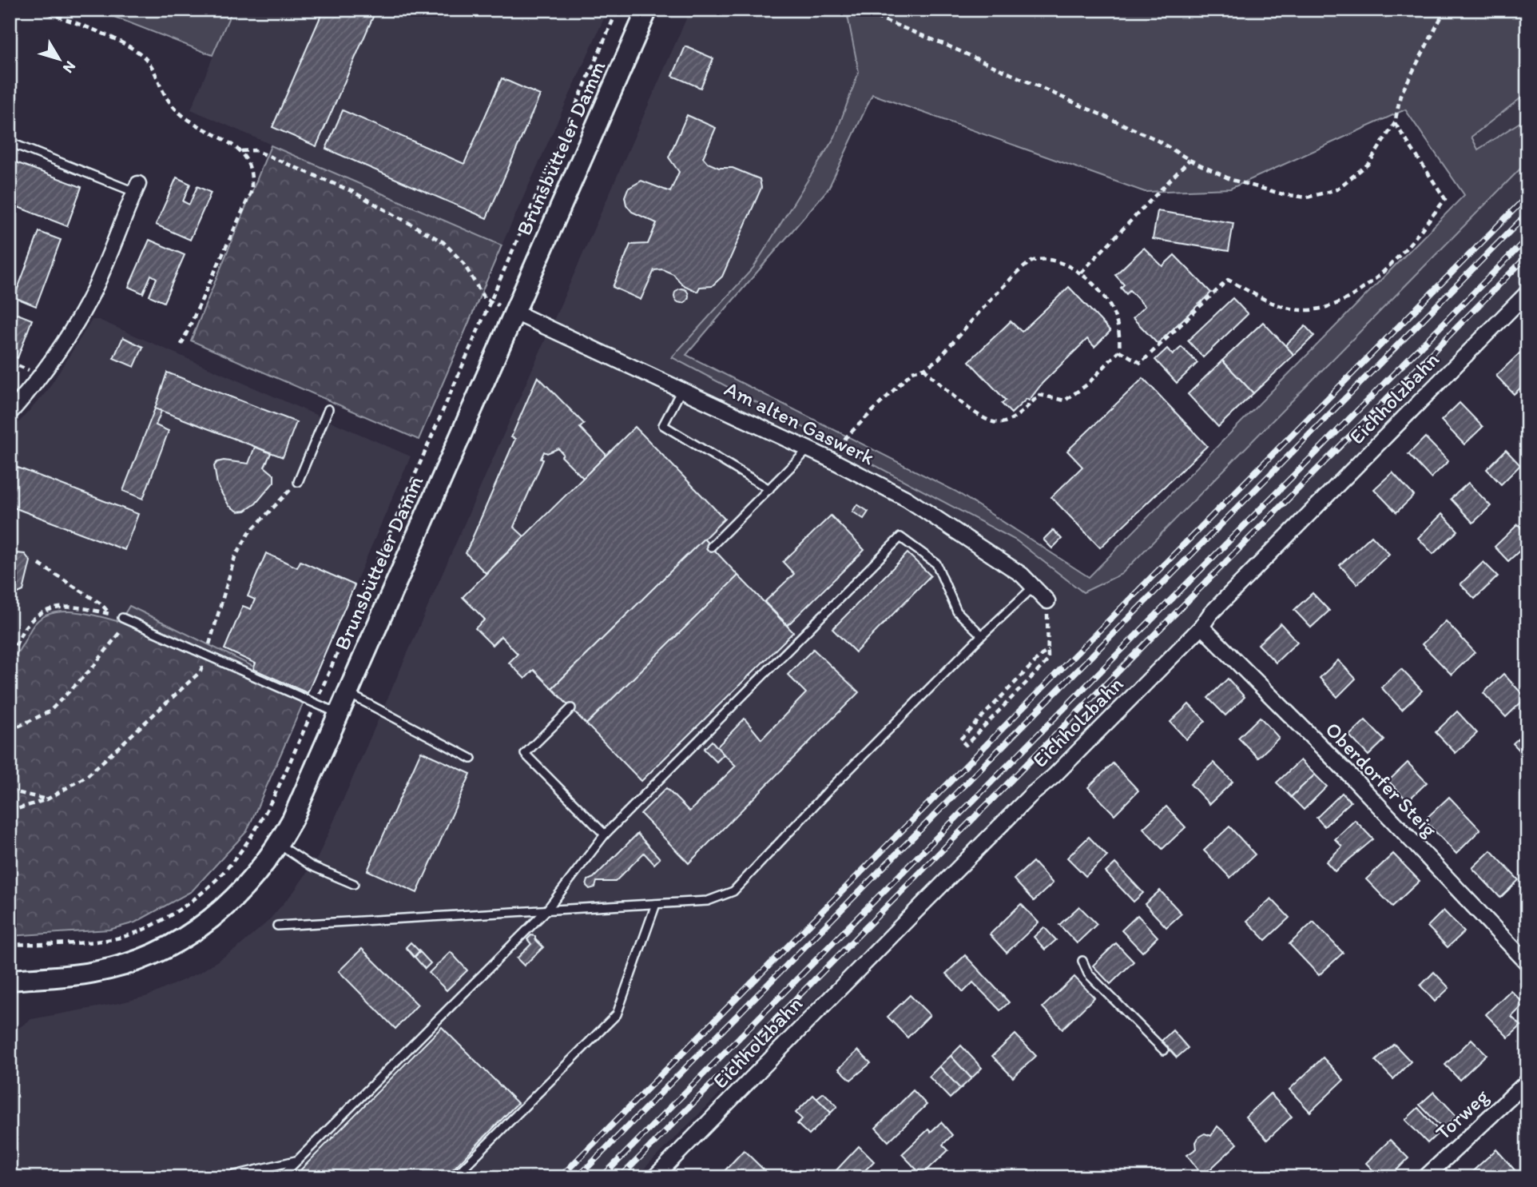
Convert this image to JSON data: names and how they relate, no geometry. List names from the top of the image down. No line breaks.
{"streets":{"main road":["Brunsbütteler Damm"],"street":["Eichholzbahn","Am alten Gaswerk","Oberdorfer Steig","Torweg"]},"crossings":[["Brunsbütteler Damm","Am alten Gaswerk"],["Eichholzbahn","Oberdorfer Steig"]],"north":"bottom right"}
